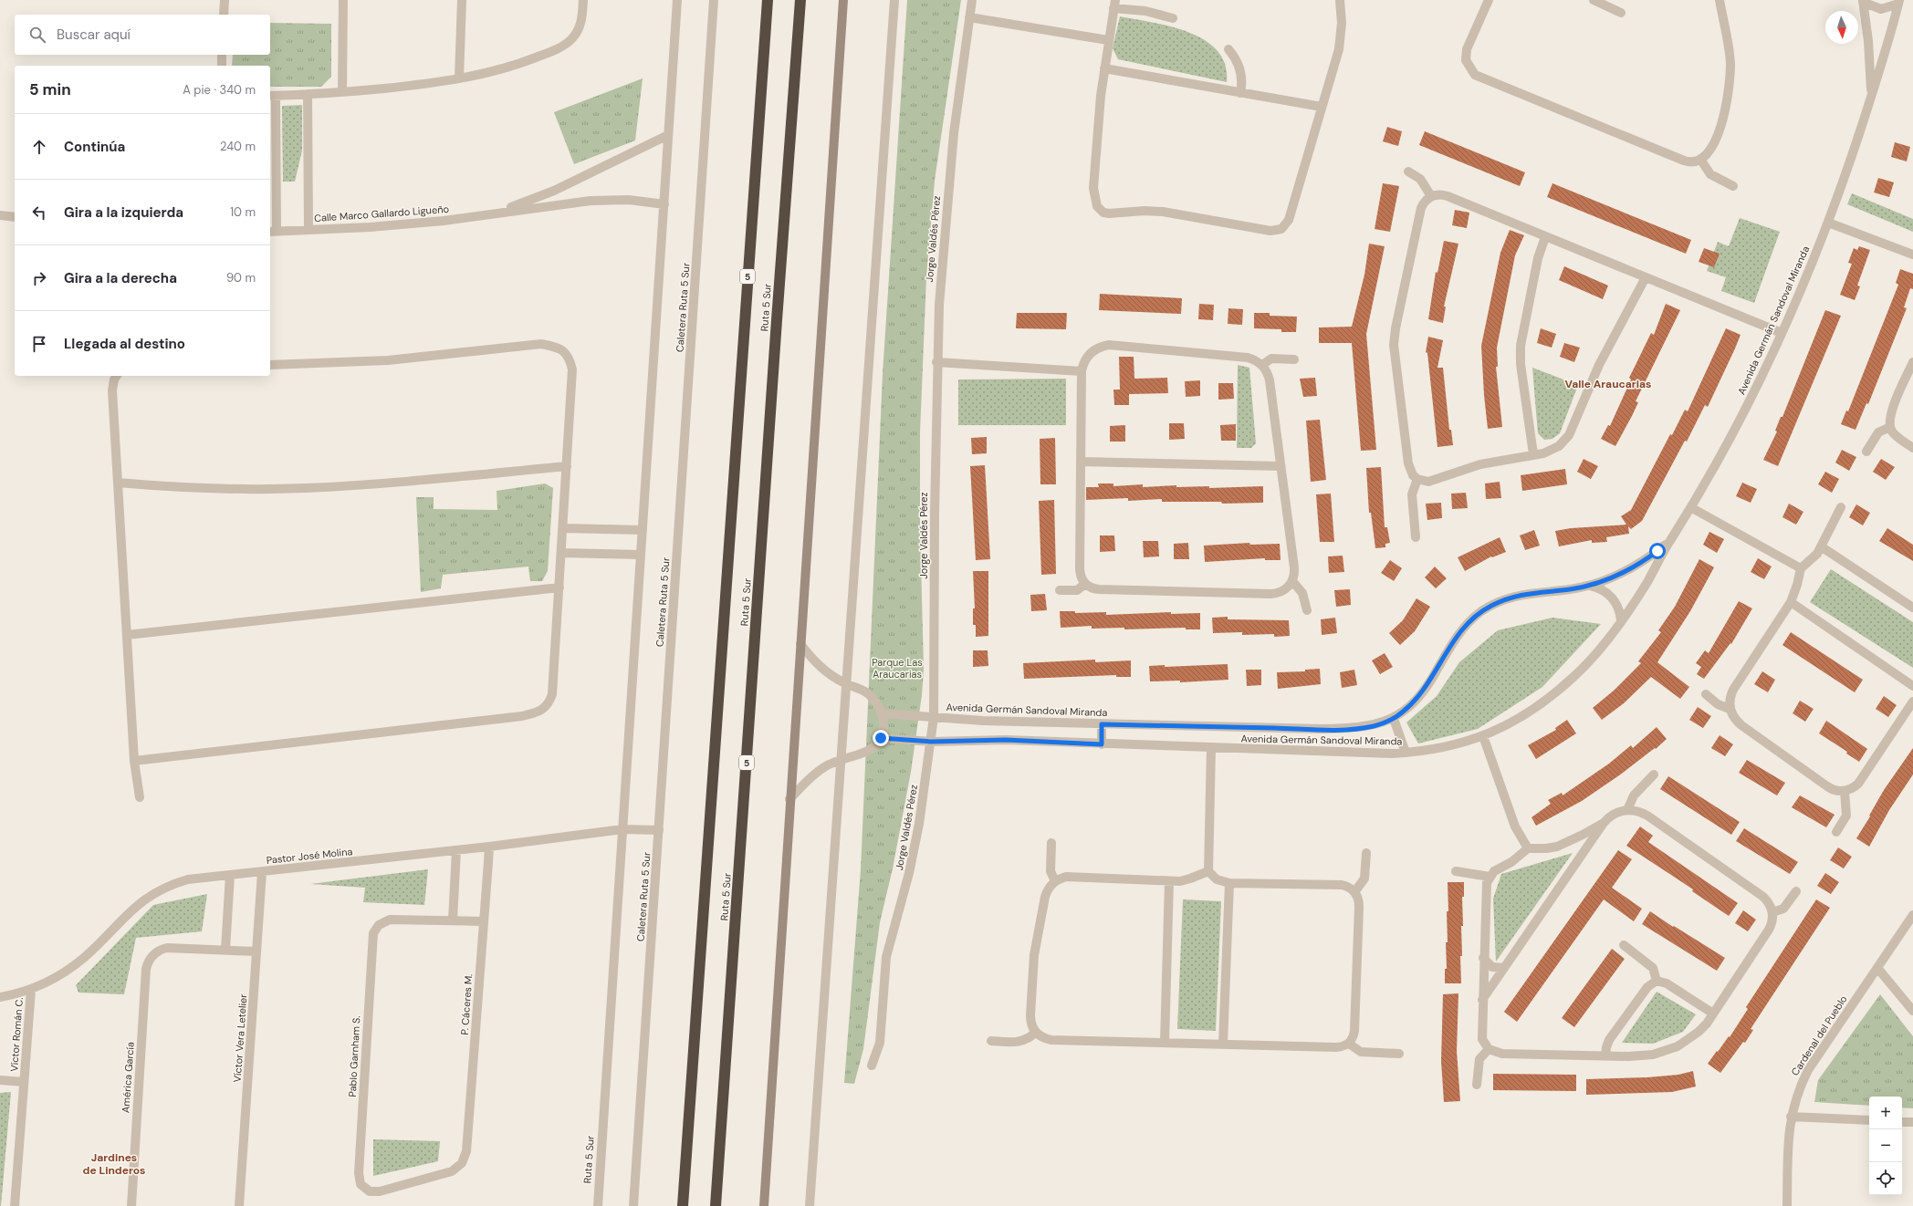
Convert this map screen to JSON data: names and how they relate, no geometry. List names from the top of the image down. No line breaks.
{"streets":{"highway":["5","Ruta 5 Sur"],"street":["Calle Marco Gallardo Ligueño","Jorge Valdés Pérez","Caletera Ruta 5 Sur","Avenida Germán Sandoval Miranda","Pastor José Molina","P. Cáceres M.","Víctor Román C.","Cardenal del Pueblo","Víctor Vera Letelier","Pablo Garnham S.","América García"]},"crossings":[["Calle Marco Gallardo Ligueño","Ruta 5 Sur"],["Jorge Valdés Pérez","Avenida Germán Sandoval Miranda"],["Caletera Ruta 5 Sur","Pastor José Molina"],["Ruta 5 Sur","Pastor José Molina"],["Pastor José Molina","P. Cáceres M."],["Pastor José Molina","Víctor Román C."],["Pastor José Molina","Víctor Vera Letelier"],["P. Cáceres M.","Pablo Garnham S."]],"districts":["Valle Araucarias","Jardines de Linderos"],"parks":["Parque Las Araucarias"],"north":"bottom","page":{"search":"Buscar aquí","heading":["5 min","A pie · 340 m"],"list":[["Continúa","240 m"],["Gira a la izquierda","10 m"],["Gira a la derecha","90 m"],"Llegada al destino"],"map_buttons":["+","−"]}}
